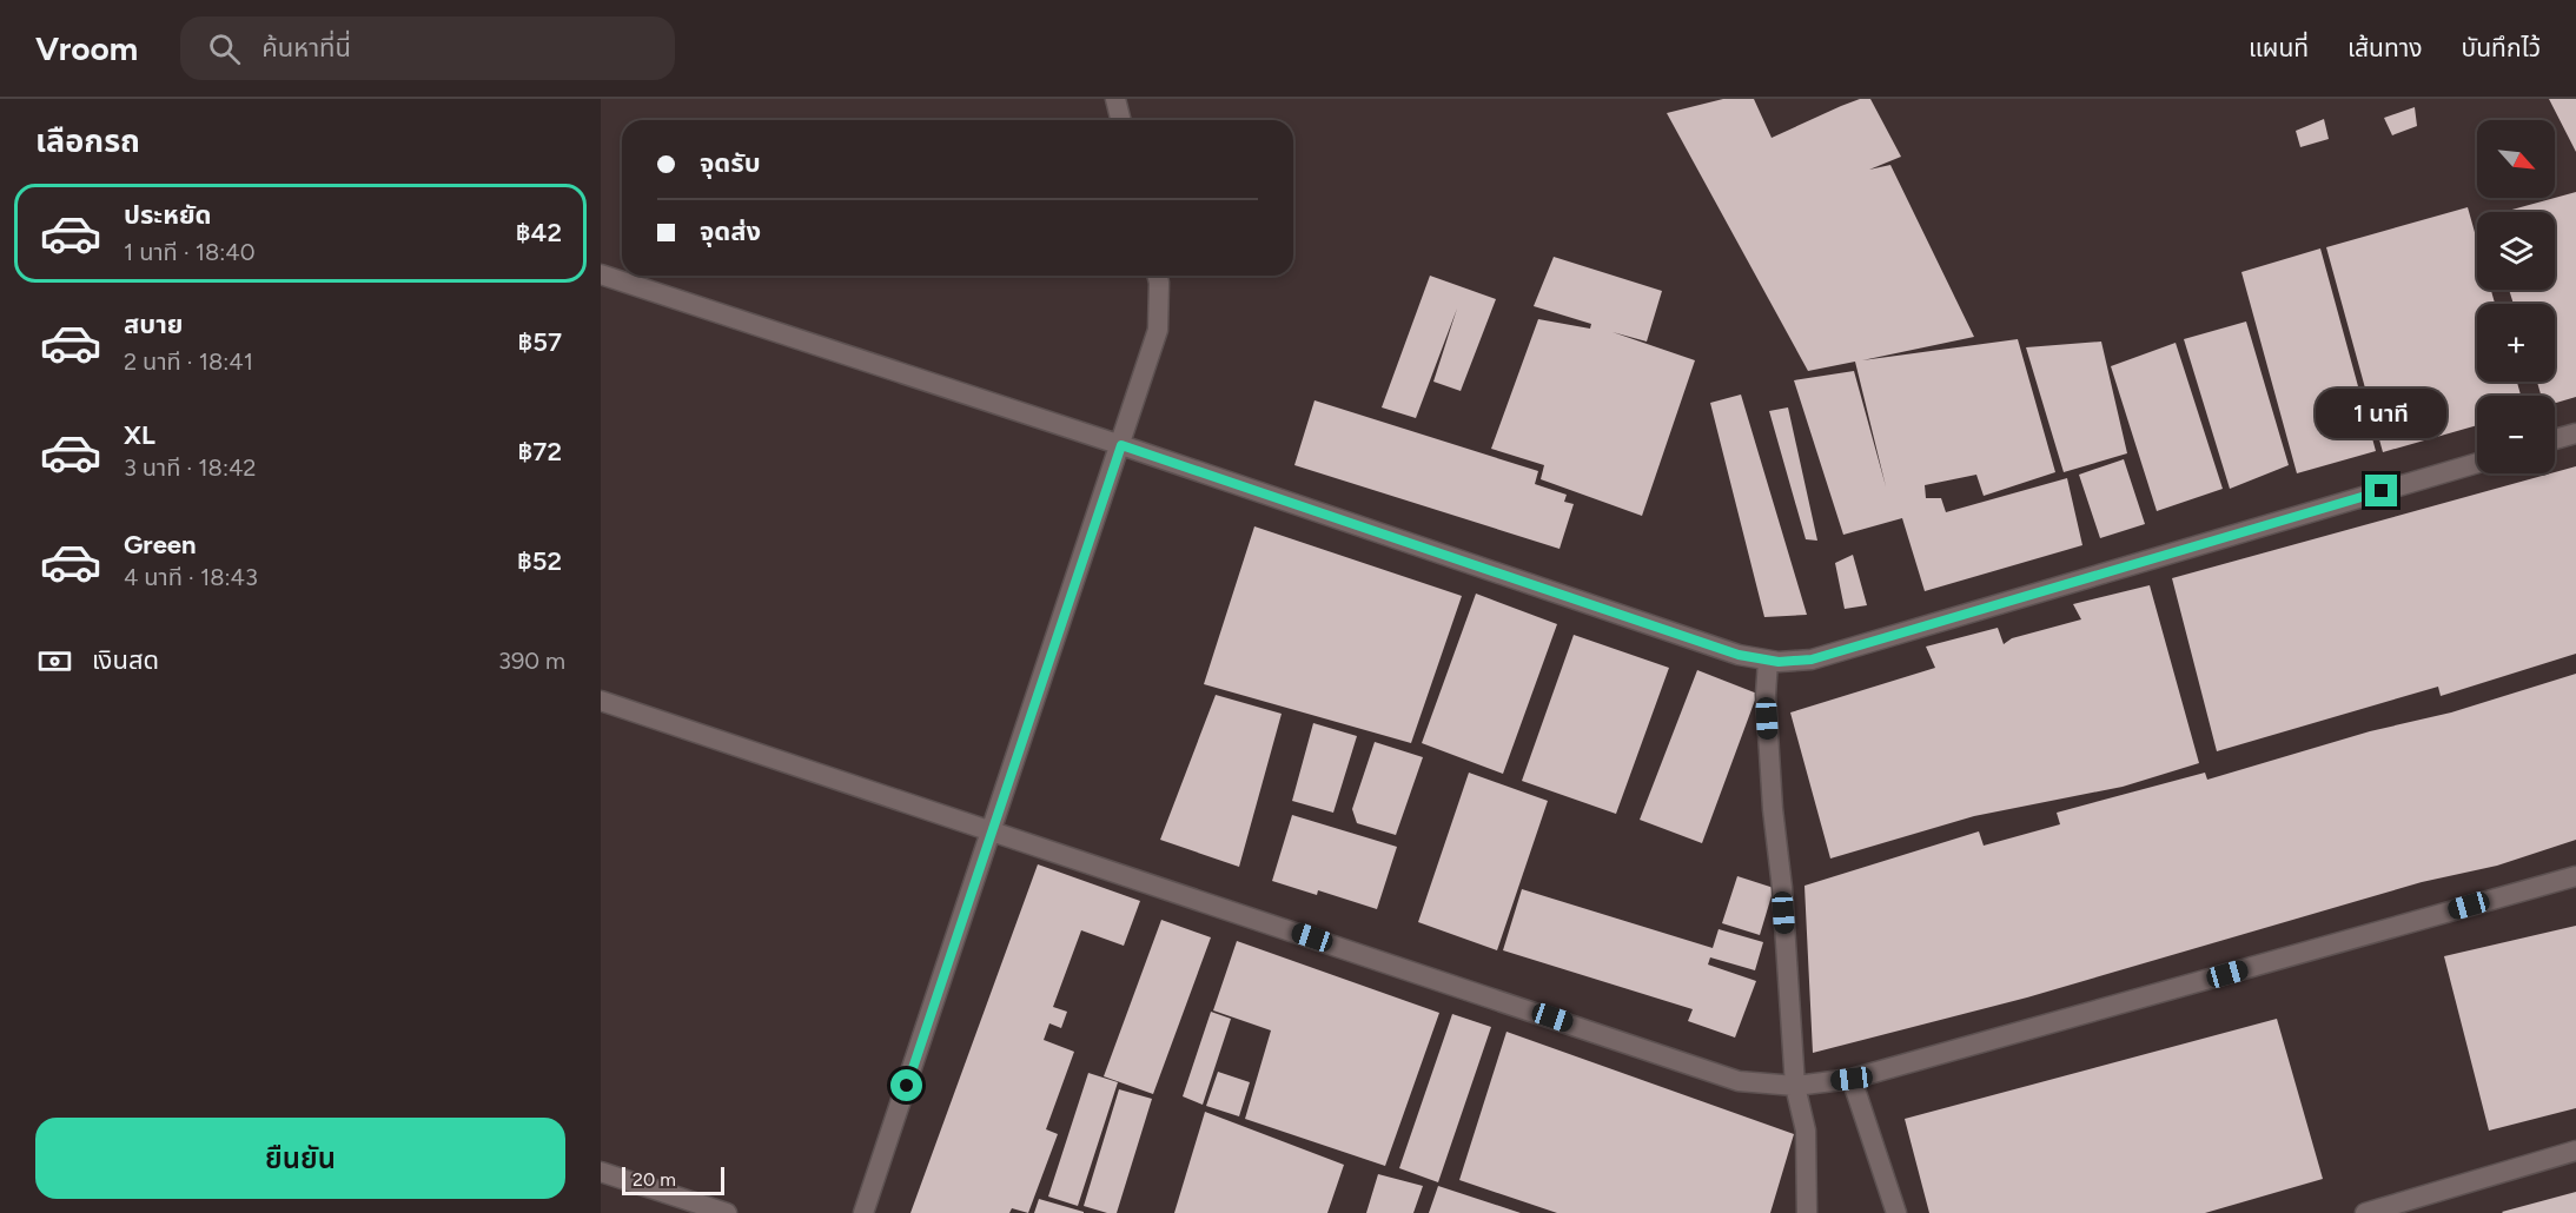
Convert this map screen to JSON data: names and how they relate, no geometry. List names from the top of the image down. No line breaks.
{"scale_bar":"20 m","north":"bottom right","page":{"header":"Vroom","search":"ค้นหาที่นี่","nav":["แผนที่","เส้นทาง","บันทึกไว้"],"heading":"เลือกรถ","map_buttons":["+","−"],"banner":["จุดรับ","จุดส่ง"],"list":[{"name":"ประหยัด","note":"1 นาที · 18:40","value":"฿42"},{"name":"สบาย","note":"2 นาที · 18:41","value":"฿57"},{"name":"XL","note":"3 นาที · 18:42","value":"฿72"},{"name":"Green","note":"4 นาที · 18:43","value":"฿52"}],"bubble":"1 นาที","pay":["เงินสด","390 m"],"buttons":"ยืนยัน","scale":"20 m"}}
